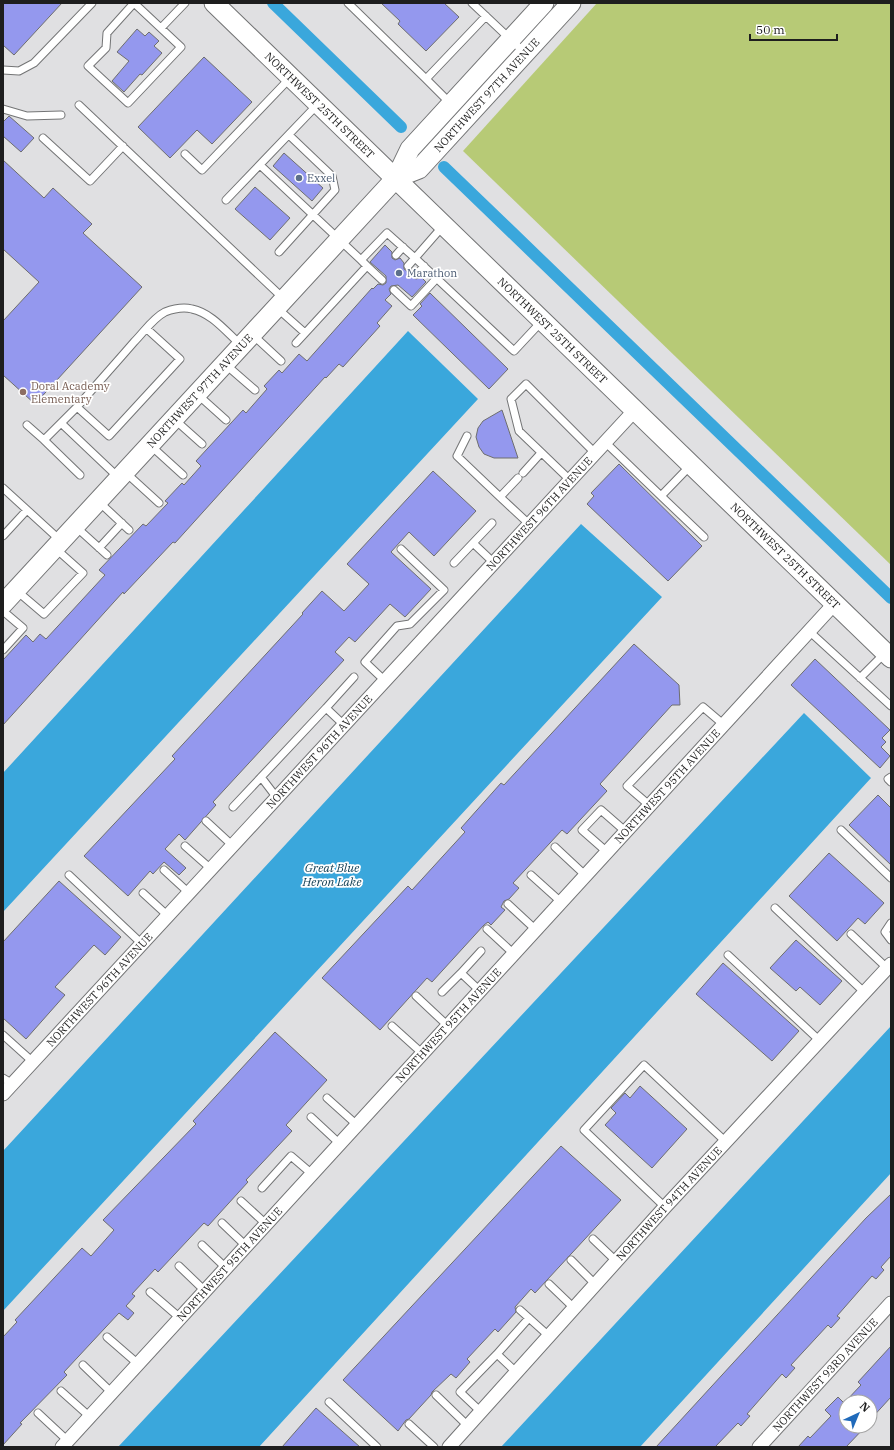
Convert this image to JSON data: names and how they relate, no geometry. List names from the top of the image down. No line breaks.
{"streets":{"street":["NORTHWEST 97TH AVENUE","NORTHWEST 25TH STREET","NORTHWEST 96TH AVENUE","NORTHWEST 95TH AVENUE","NORTHWEST 94TH AVENUE","NORTHWEST 93RD AVENUE"]},"crossings":[["NORTHWEST 97TH AVENUE","NORTHWEST 25TH STREET"],["NORTHWEST 25TH STREET","NORTHWEST 96TH AVENUE"],["NORTHWEST 25TH STREET","NORTHWEST 95TH AVENUE"]],"water":["Great Blue Heron Lake"],"places":["Exxel","Marathon","Doral Academy Elementary"],"scale_bar":"50 m","north":"top right"}
